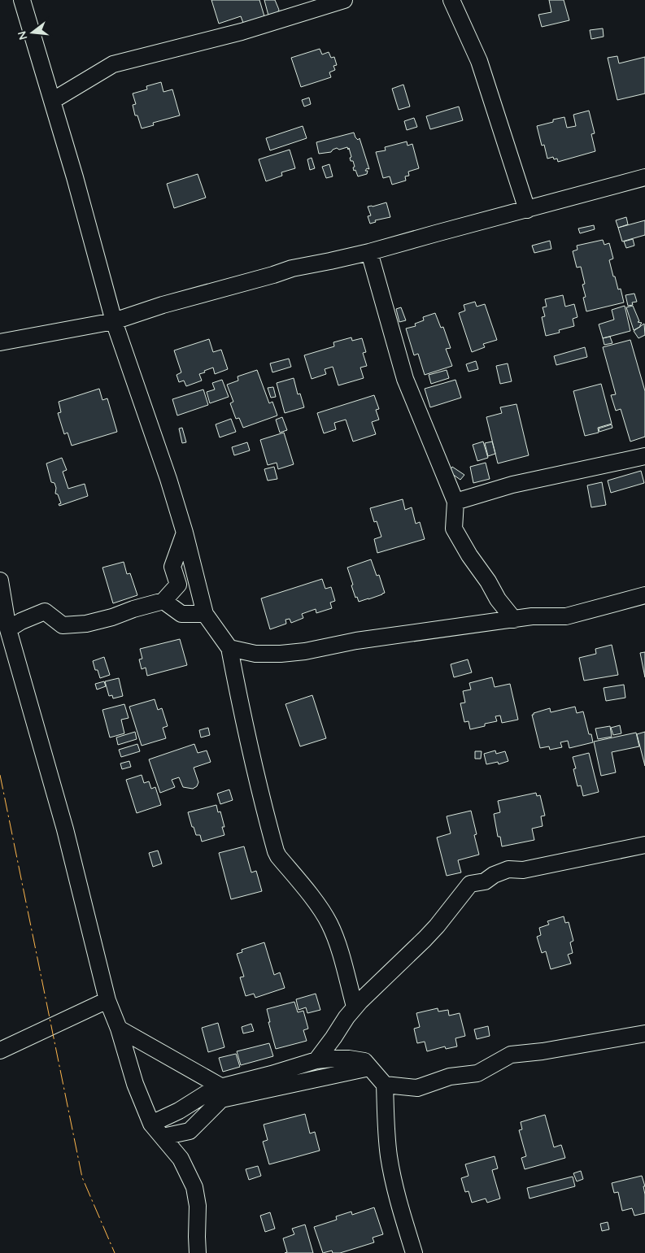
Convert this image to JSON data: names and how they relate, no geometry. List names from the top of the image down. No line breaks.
{"north":"left"}
